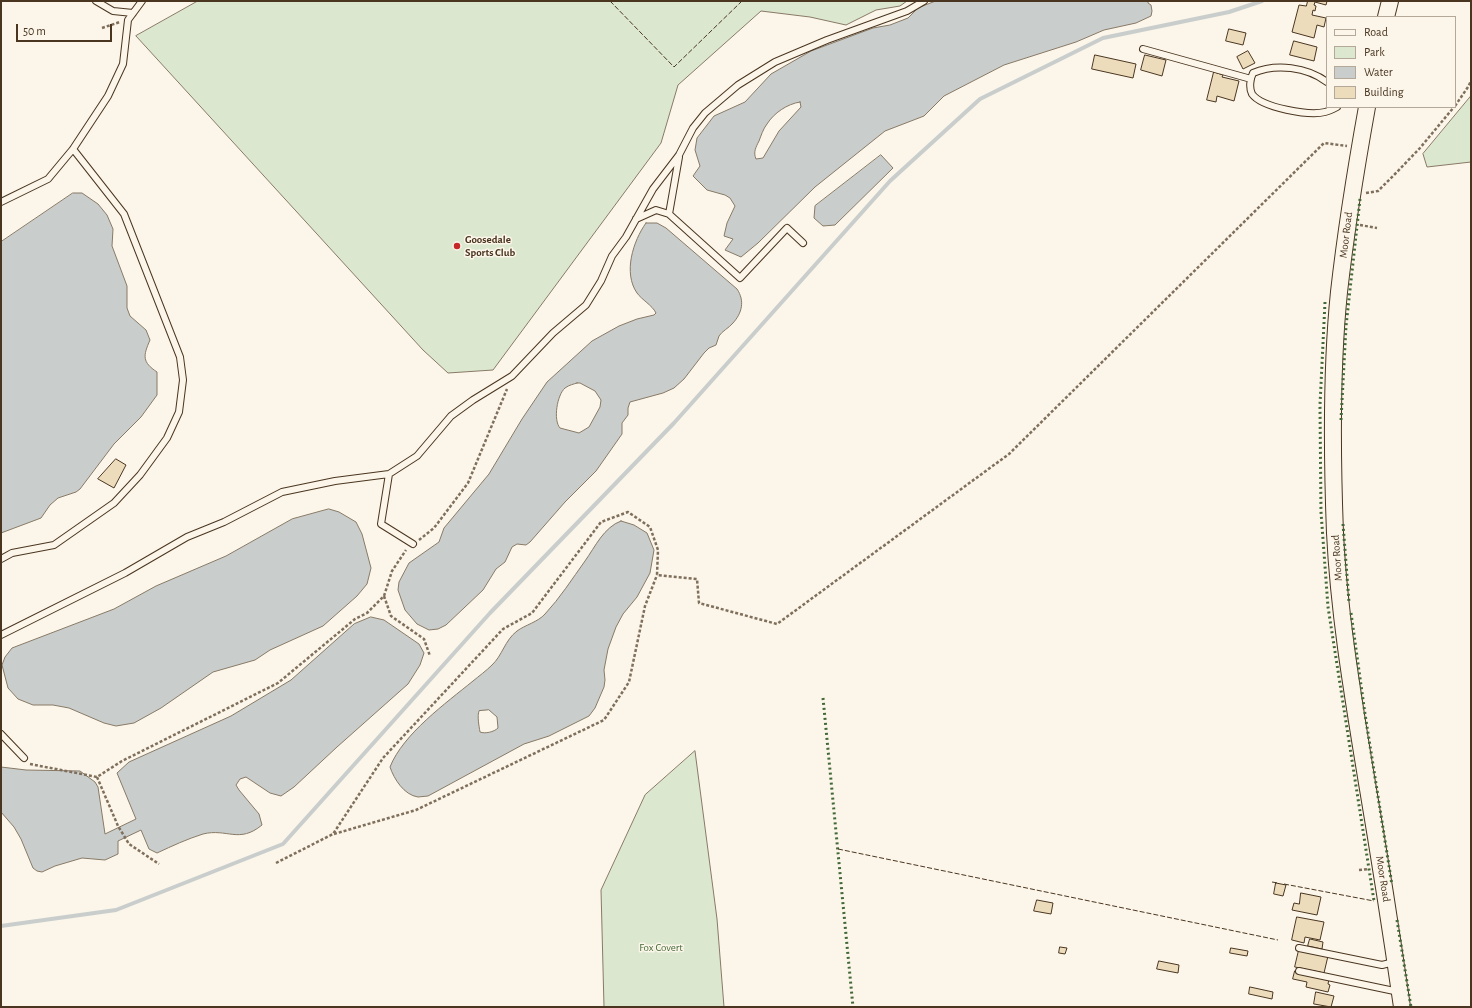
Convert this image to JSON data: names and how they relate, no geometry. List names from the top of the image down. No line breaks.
{"streets":{"main road":["Moor Road"]},"parks":["Fox Covert"],"places":["Goosedale Sports Club"],"legend":["Road","Park","Water","Building"],"scale_bar":"50 m"}
